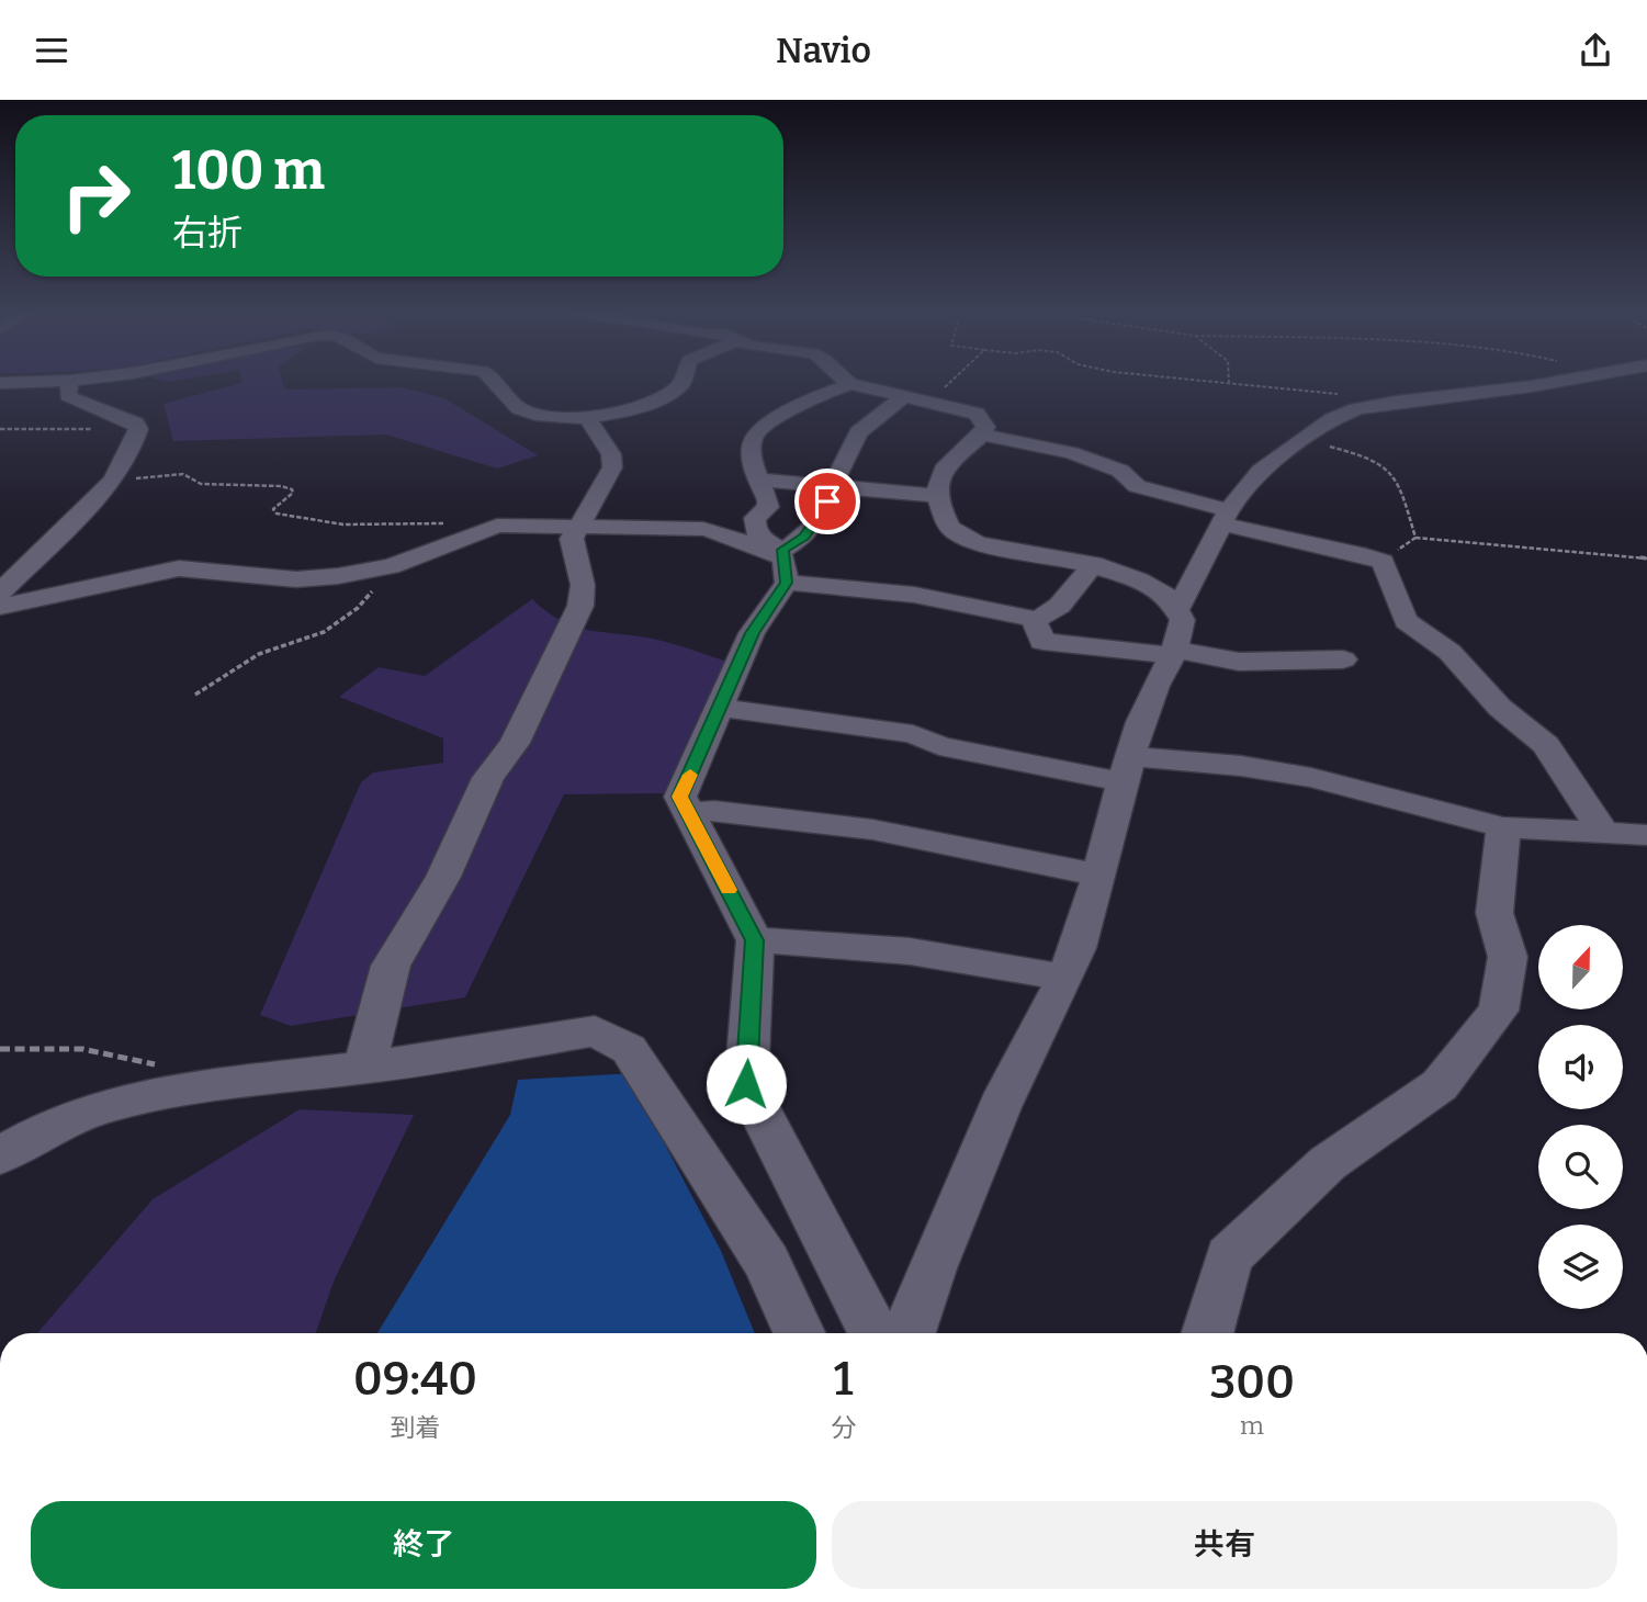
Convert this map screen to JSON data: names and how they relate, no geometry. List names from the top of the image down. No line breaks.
{"north":"top","page":{"header":"Navio","turn":["100 m","右折"],"eta":["09:40","到着","1","分","300","m"],"buttons":["終了","共有"]}}
